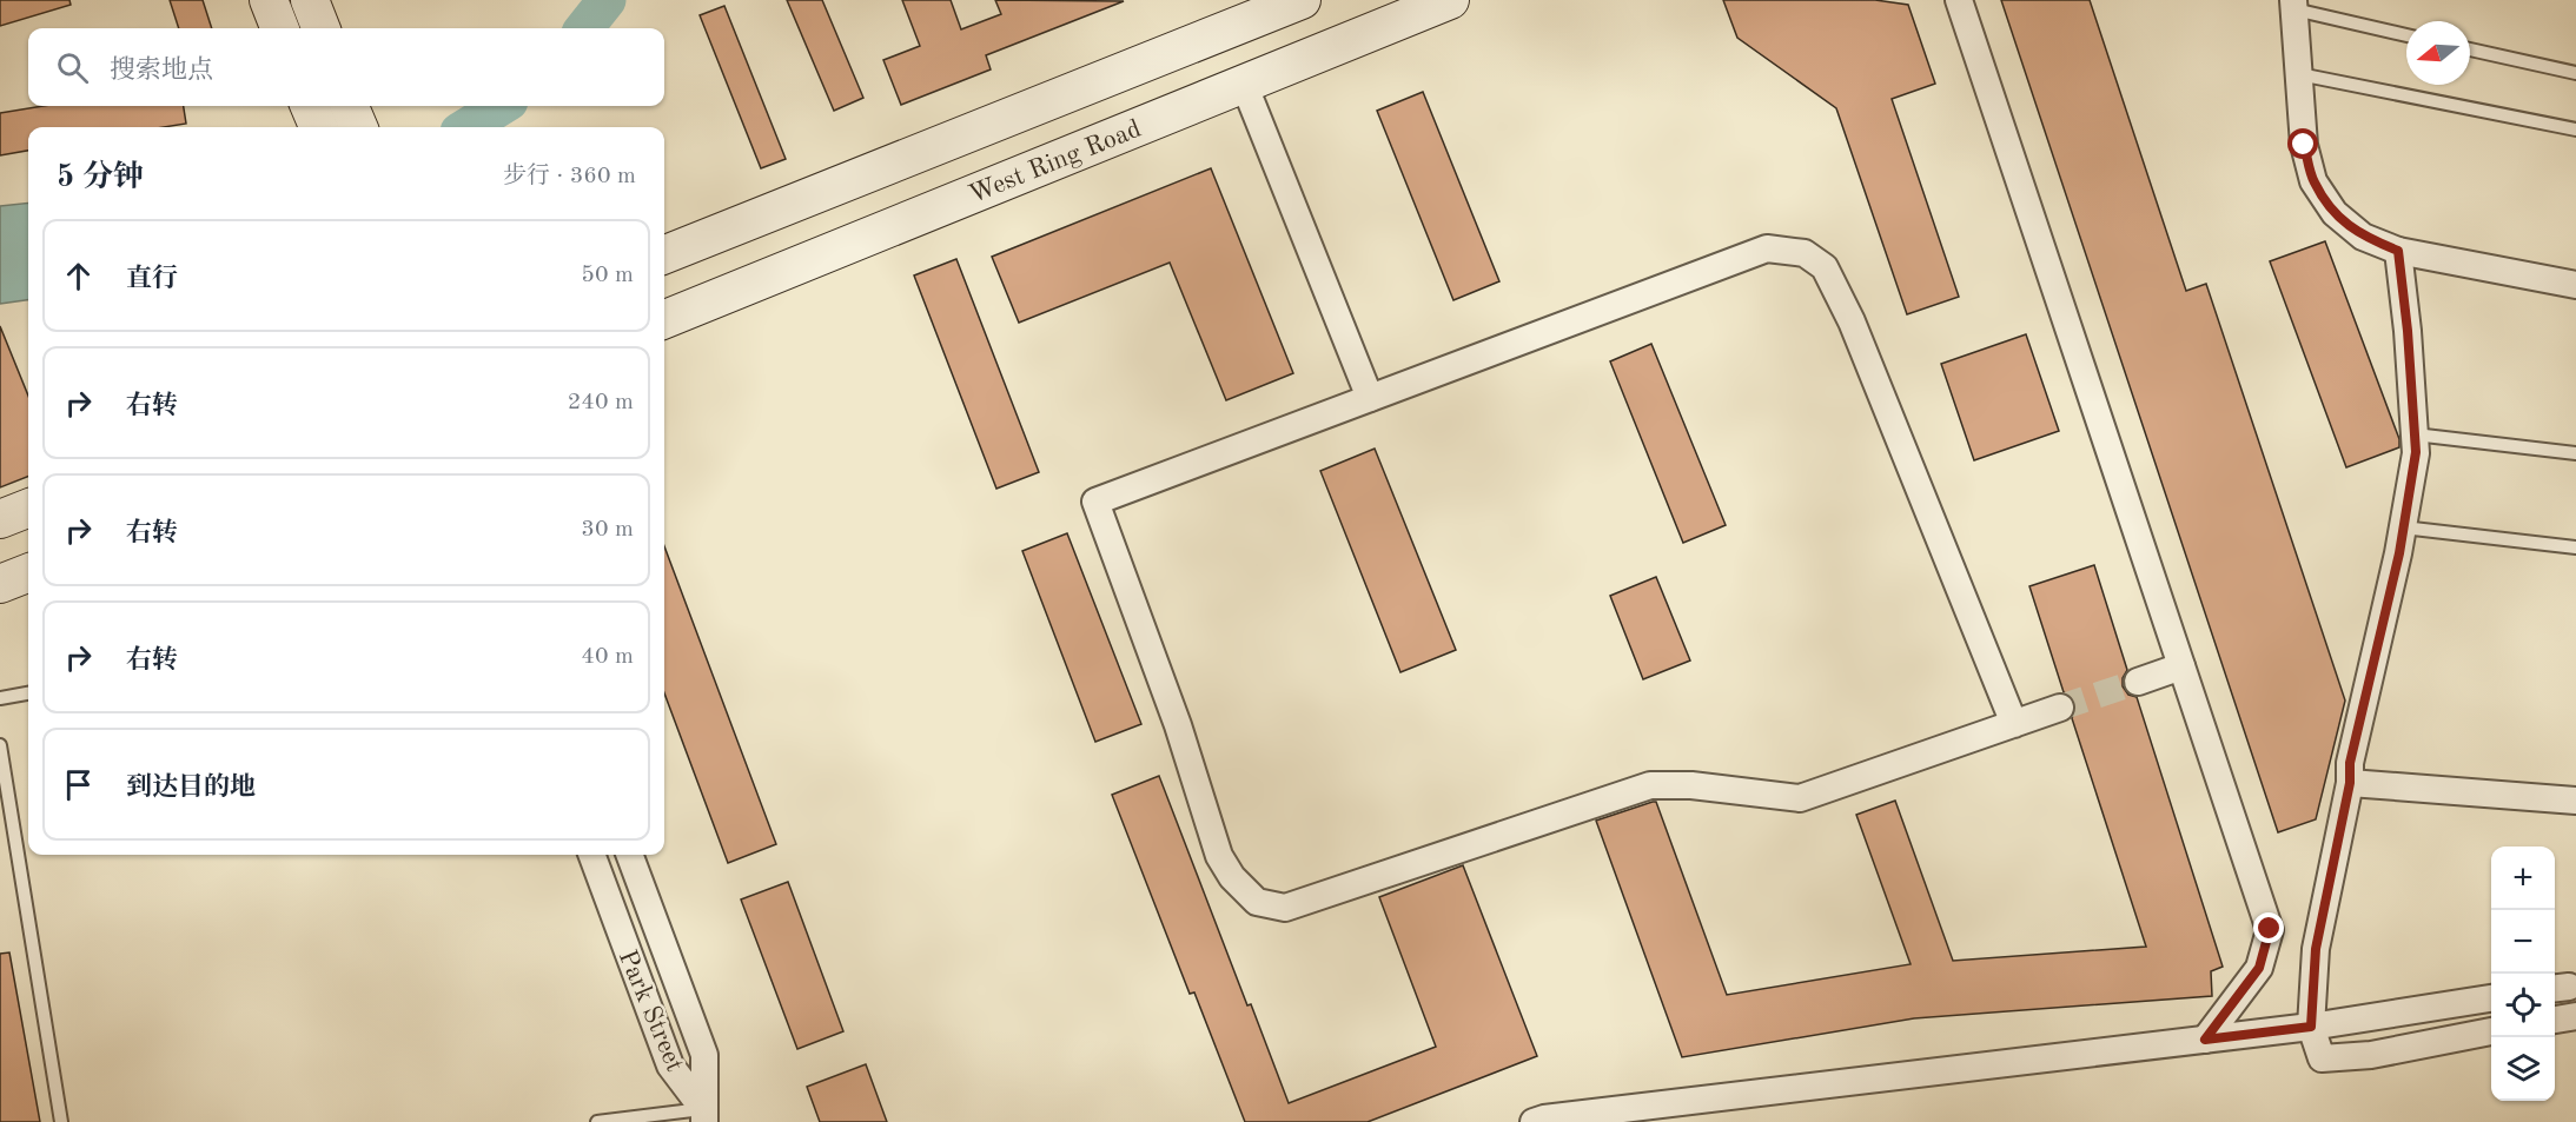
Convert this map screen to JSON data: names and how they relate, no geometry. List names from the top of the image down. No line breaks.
{"streets":{"main road":["West Ring Road"],"street":["Park Street"]},"north":"left","page":{"search":"搜索地点","heading":["5 分钟","步行 · 360 m"],"list":[["直行","50 m"],["右转","240 m"],["右转","30 m"],["右转","40 m"],"到达目的地"],"map_buttons":["+","−"]}}
